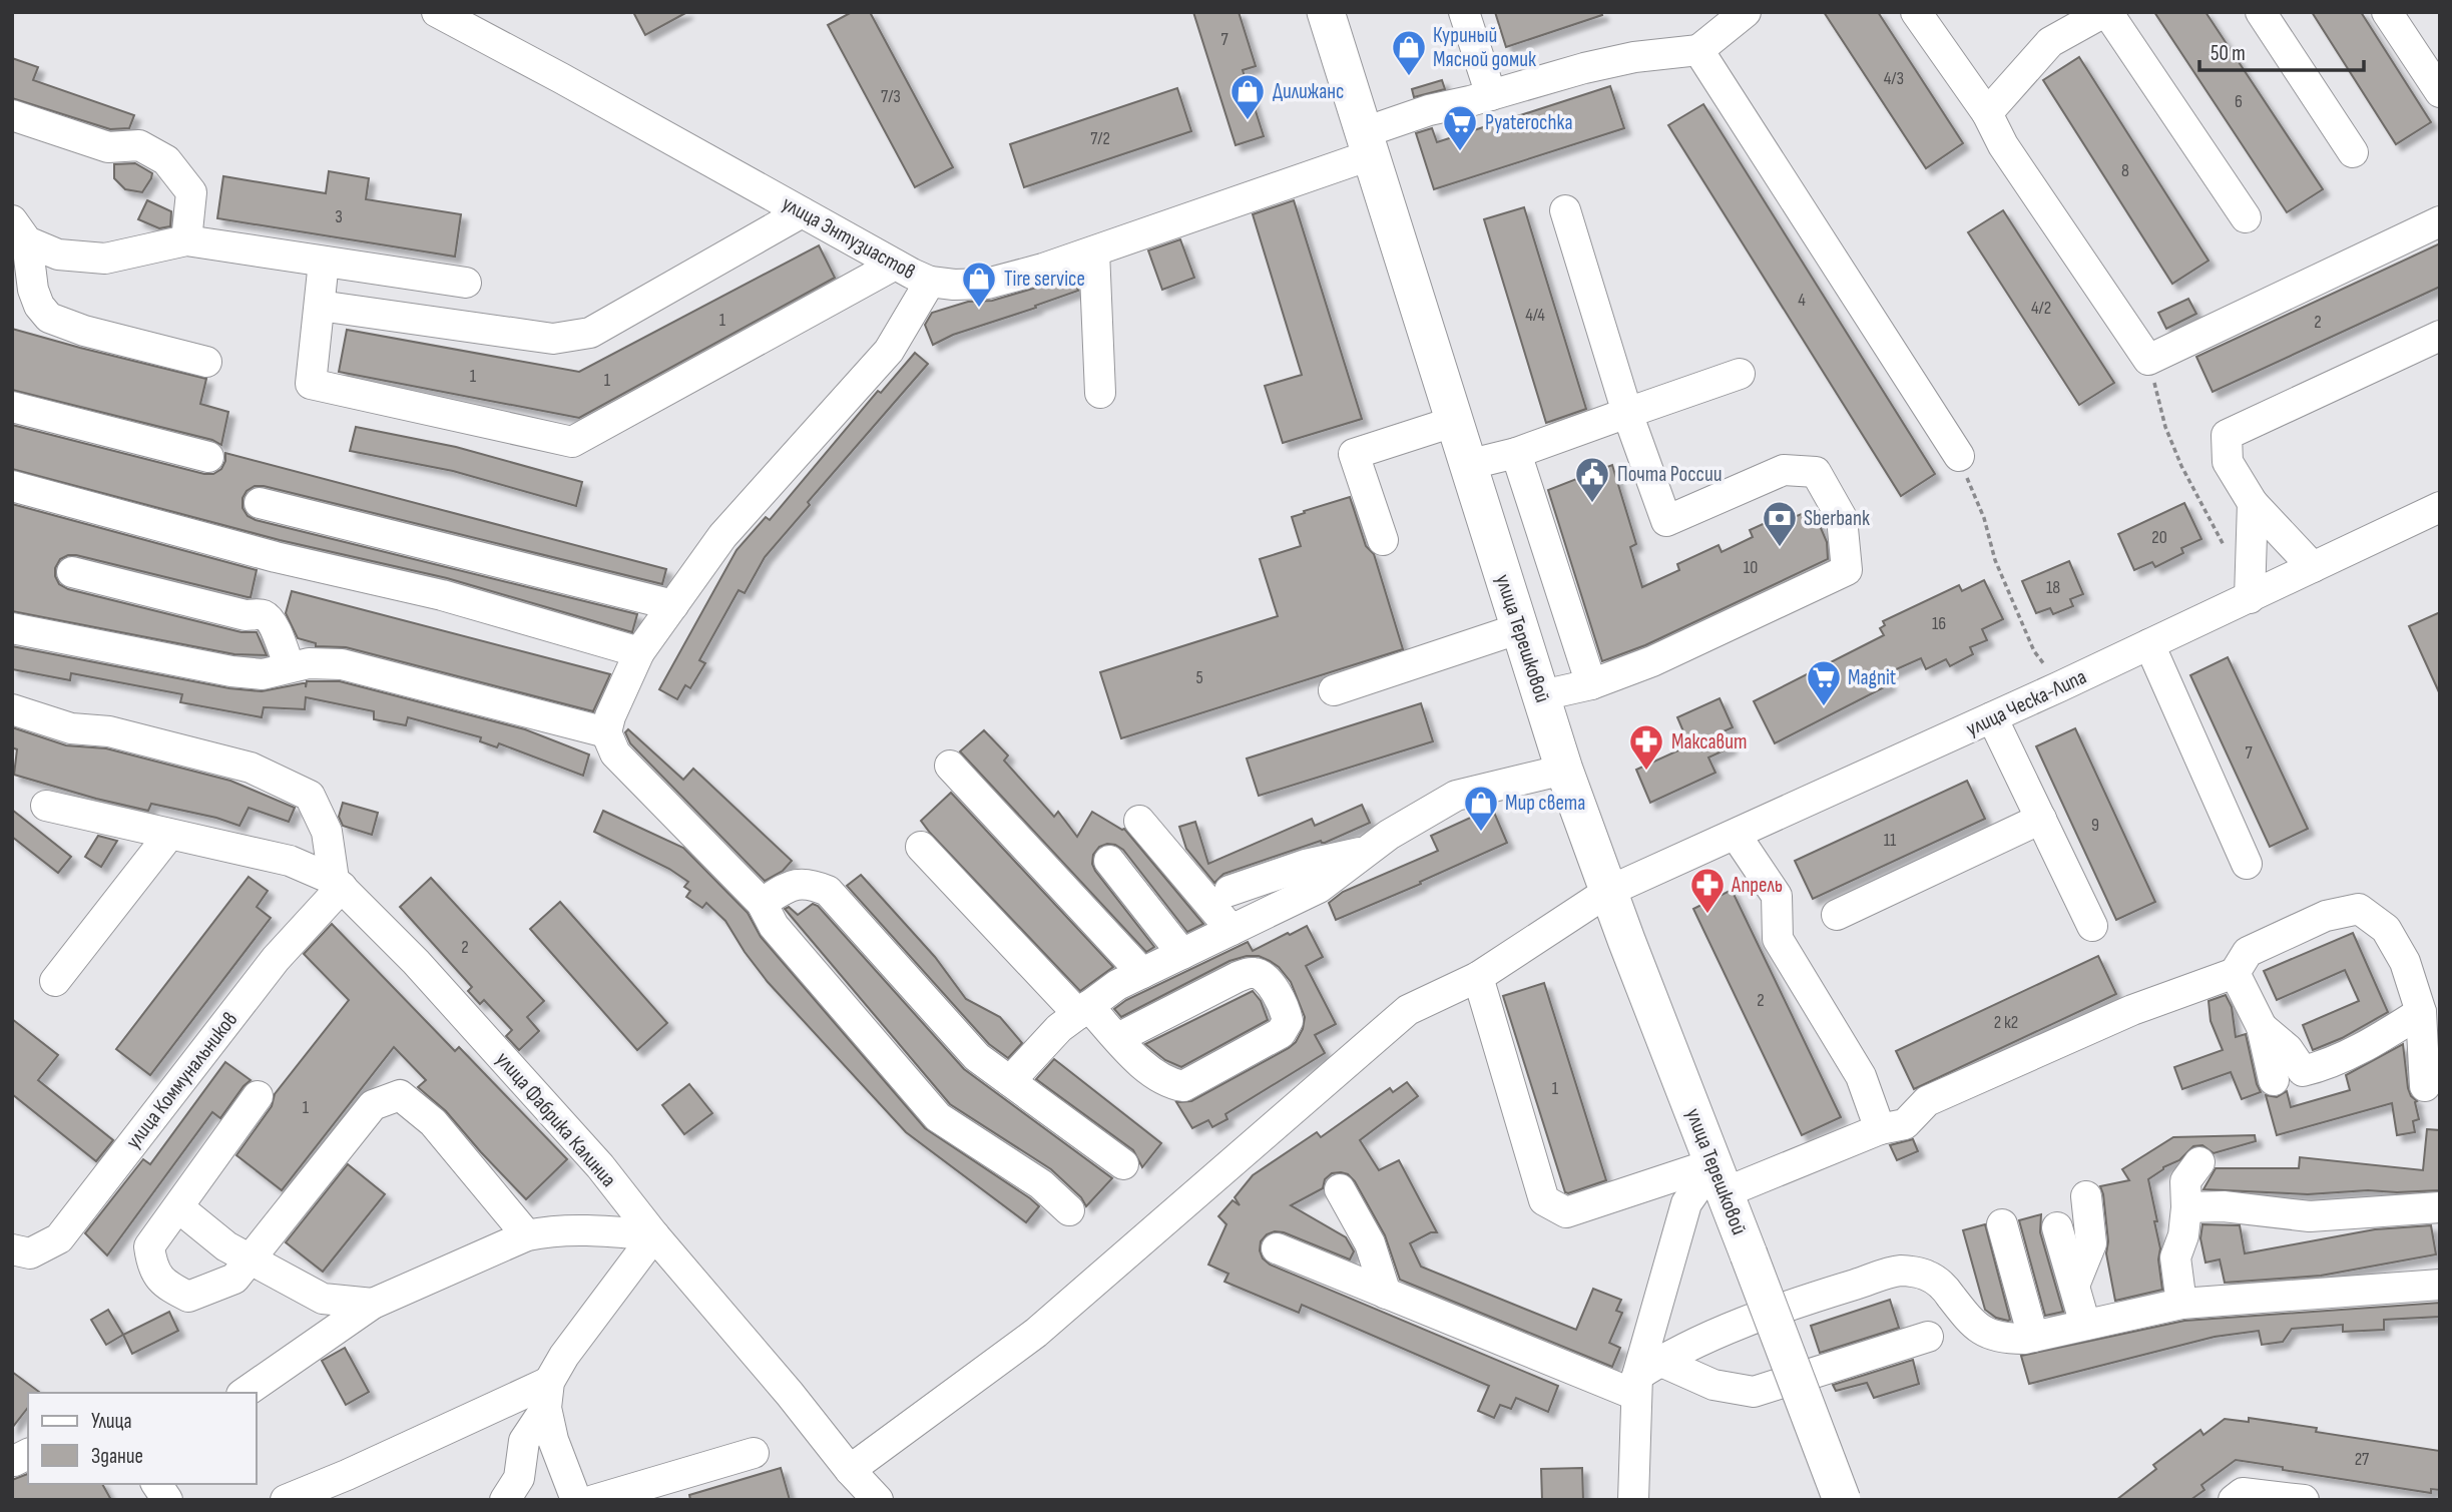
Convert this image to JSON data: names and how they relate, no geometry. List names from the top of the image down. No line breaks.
{"streets":{"main road":["улица Терешковой"],"street":["улица Энтузиастов","улица Ческа-Липа","улица Коммунальников","улица Фабрика Калиниа"]},"crossings":[["улица Энтузиастов","улица Терешковой"],["улица Терешковой","улица Ческа-Липа"],["улица Ческа-Липа","улица Фабрика Калиниа"],["улица Коммунальников","улица Фабрика Калиниа"]],"places":{"shop":["Куриный Мясной домик","Дилижанс","Tire service","Мир света"],"supermarket":["Pyaterochka","Magnit"],"public building":["Почта России"],"bank":["Sberbank"],"pharmacy":["Максавит","Апрель"]},"house_numbers":["7","4/3","7/3","6","7/2","8","3","4","4/2","4/4","1","2","1","1","20","10","18","16","5","7","9","11","2","2","2 к2","1","1","27"],"legend":["Улица","Здание"],"scale_bar":"50 m"}
